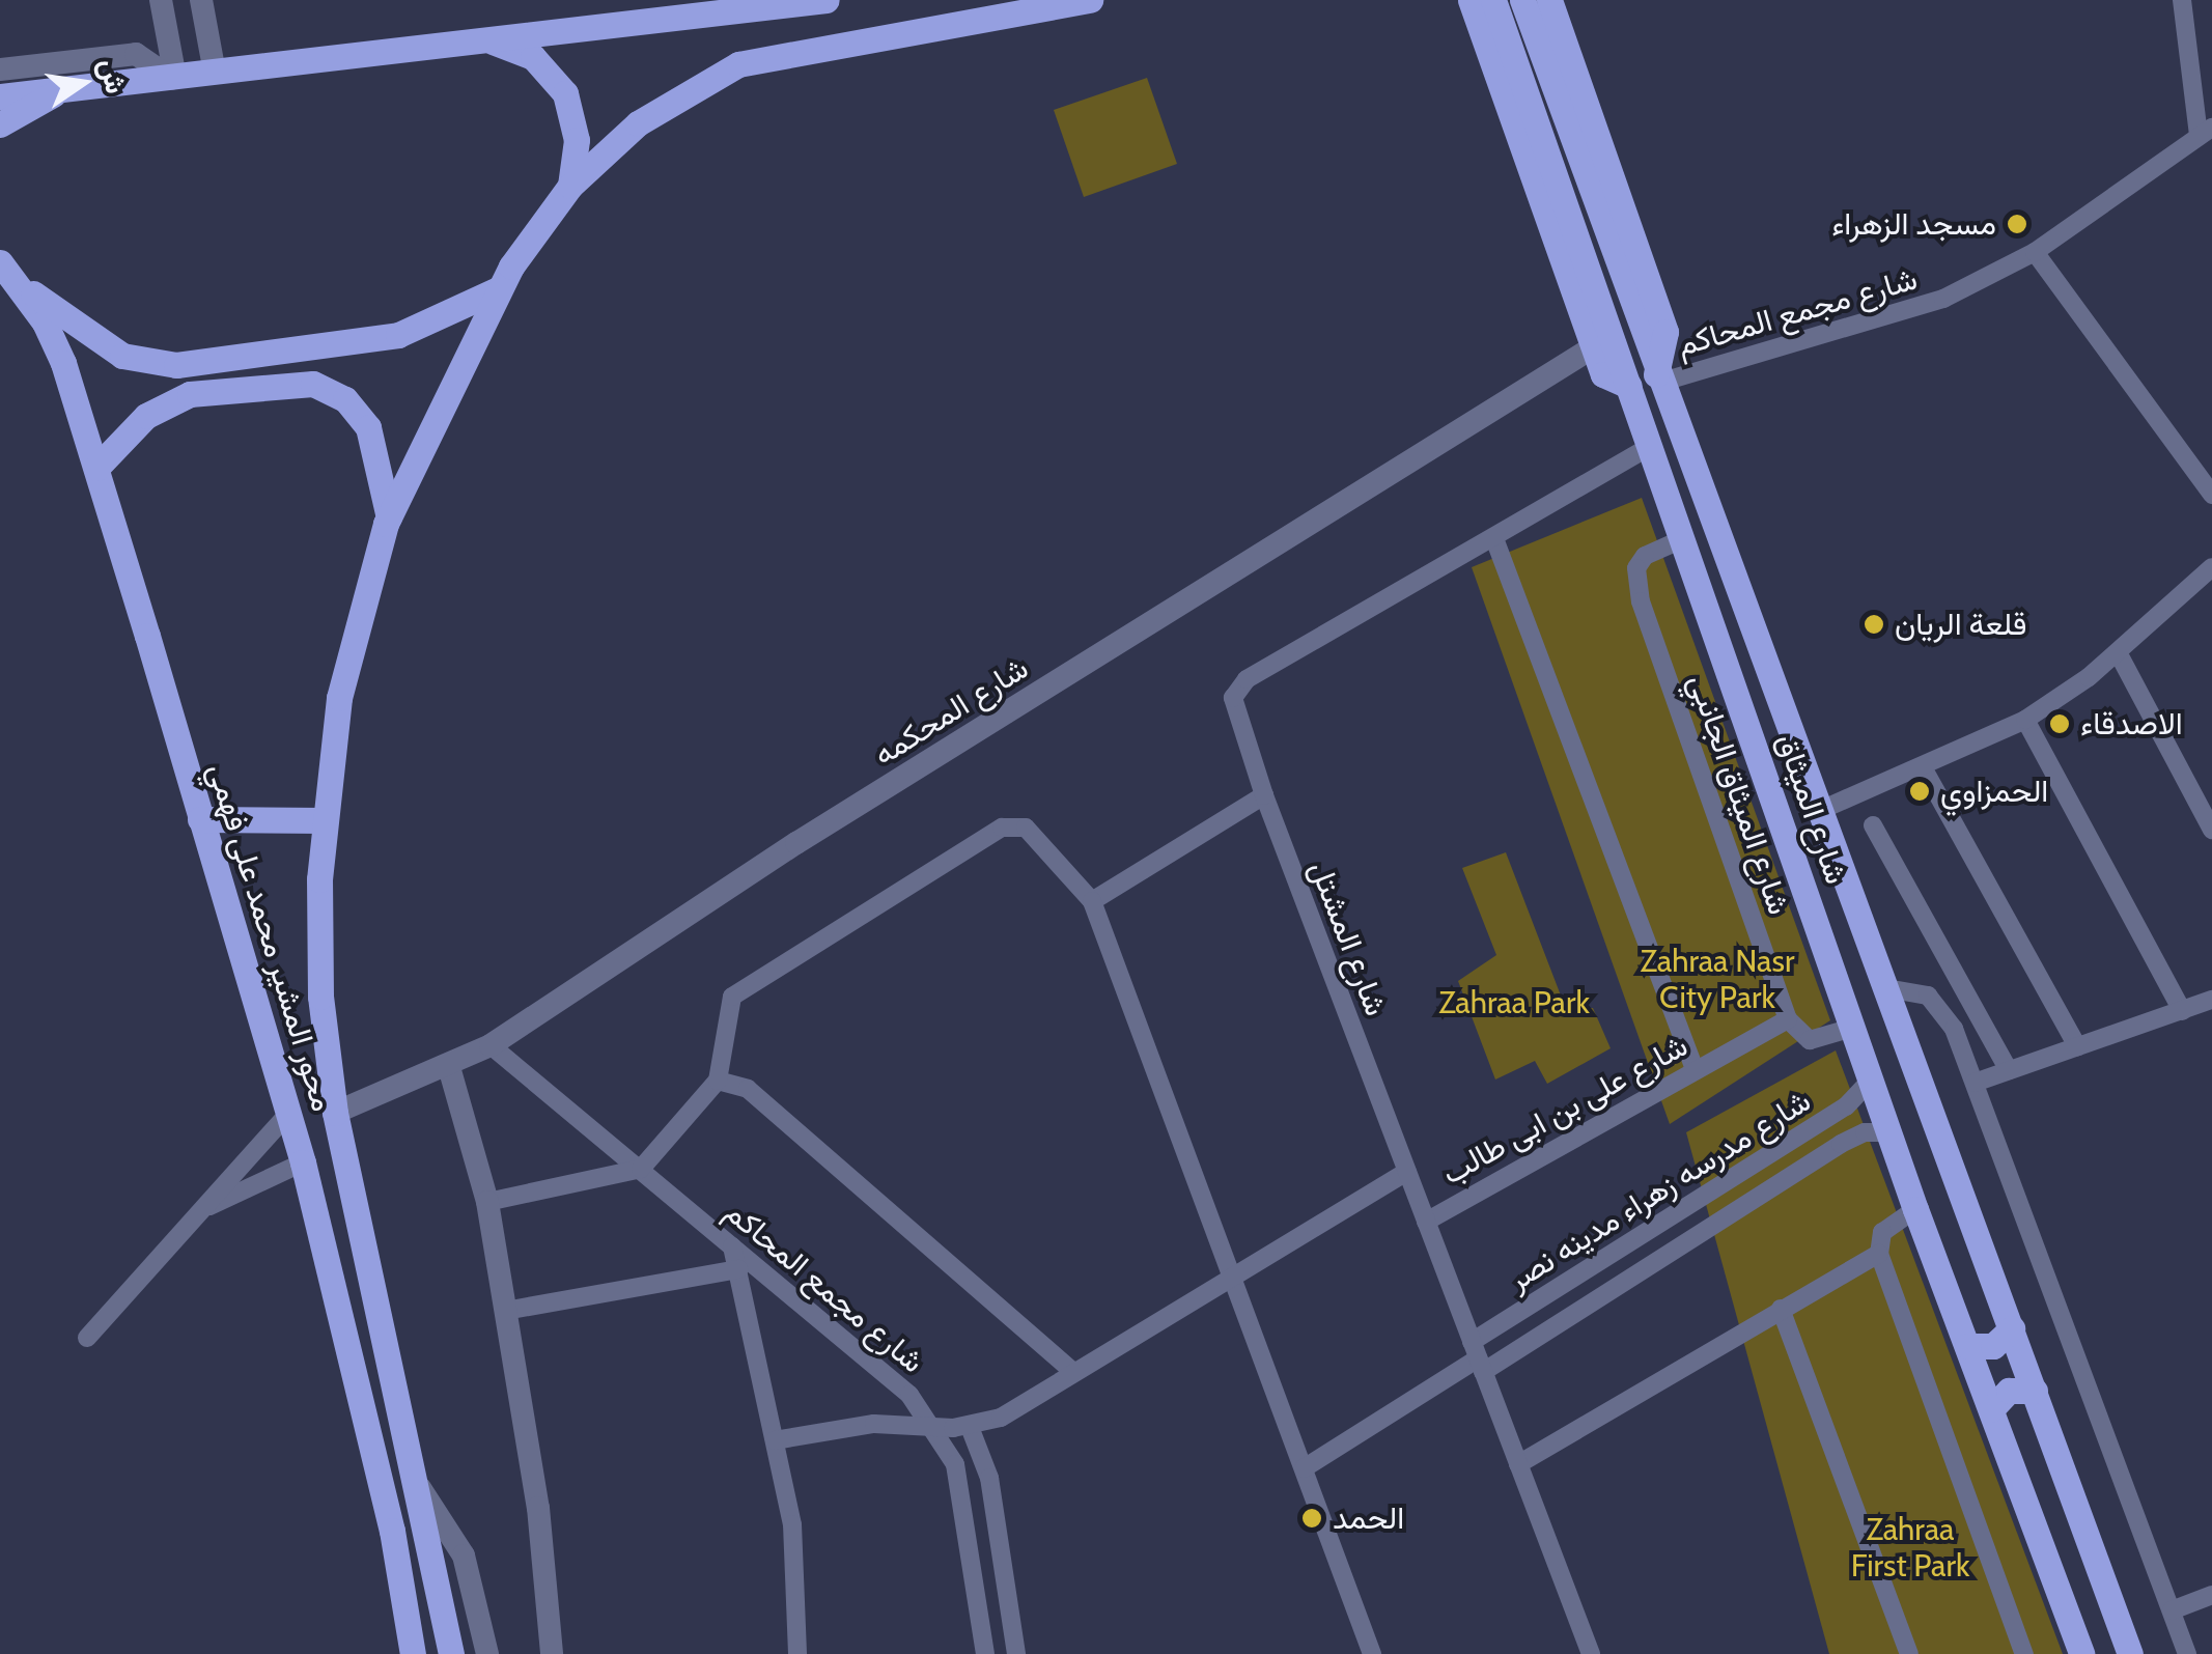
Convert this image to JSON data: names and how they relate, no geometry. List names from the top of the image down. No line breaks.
{"streets":{"main road":["شارع الميثاق","محور المشير محمد على فهمي"],"street":["شارع مجمع المحاكم","شارع المحكمه","شارع الميثاق الجانبي","شارع المشتل","شارع على بن ابى طالب","شارع مدرسه زهراء مدينه نصر"]},"crossings":[["شارع مجمع المحاكم","شارع المحكمه"],["شارع مجمع المحاكم","شارع الميثاق"],["شارع المحكمه","شارع الميثاق"],["شارع المحكمه","محور المشير محمد على فهمي"],["شارع الميثاق الجانبي","شارع الميثاق"],["شارع الميثاق الجانبي","شارع على بن ابى طالب"],["شارع الميثاق","شارع المشتل"],["شارع الميثاق","شارع مدرسه زهراء مدينه نصر"],["شارع المشتل","شارع على بن ابى طالب"],["شارع المشتل","شارع مدرسه زهراء مدينه نصر"]],"parks":["Zahraa Nasr City Park","Zahraa Park","Zahraa First Park"],"places":["مسجد الزهراء","قلعة الريان","الاصدقاء","الحمزاوي","الحمد"],"north":"right"}
